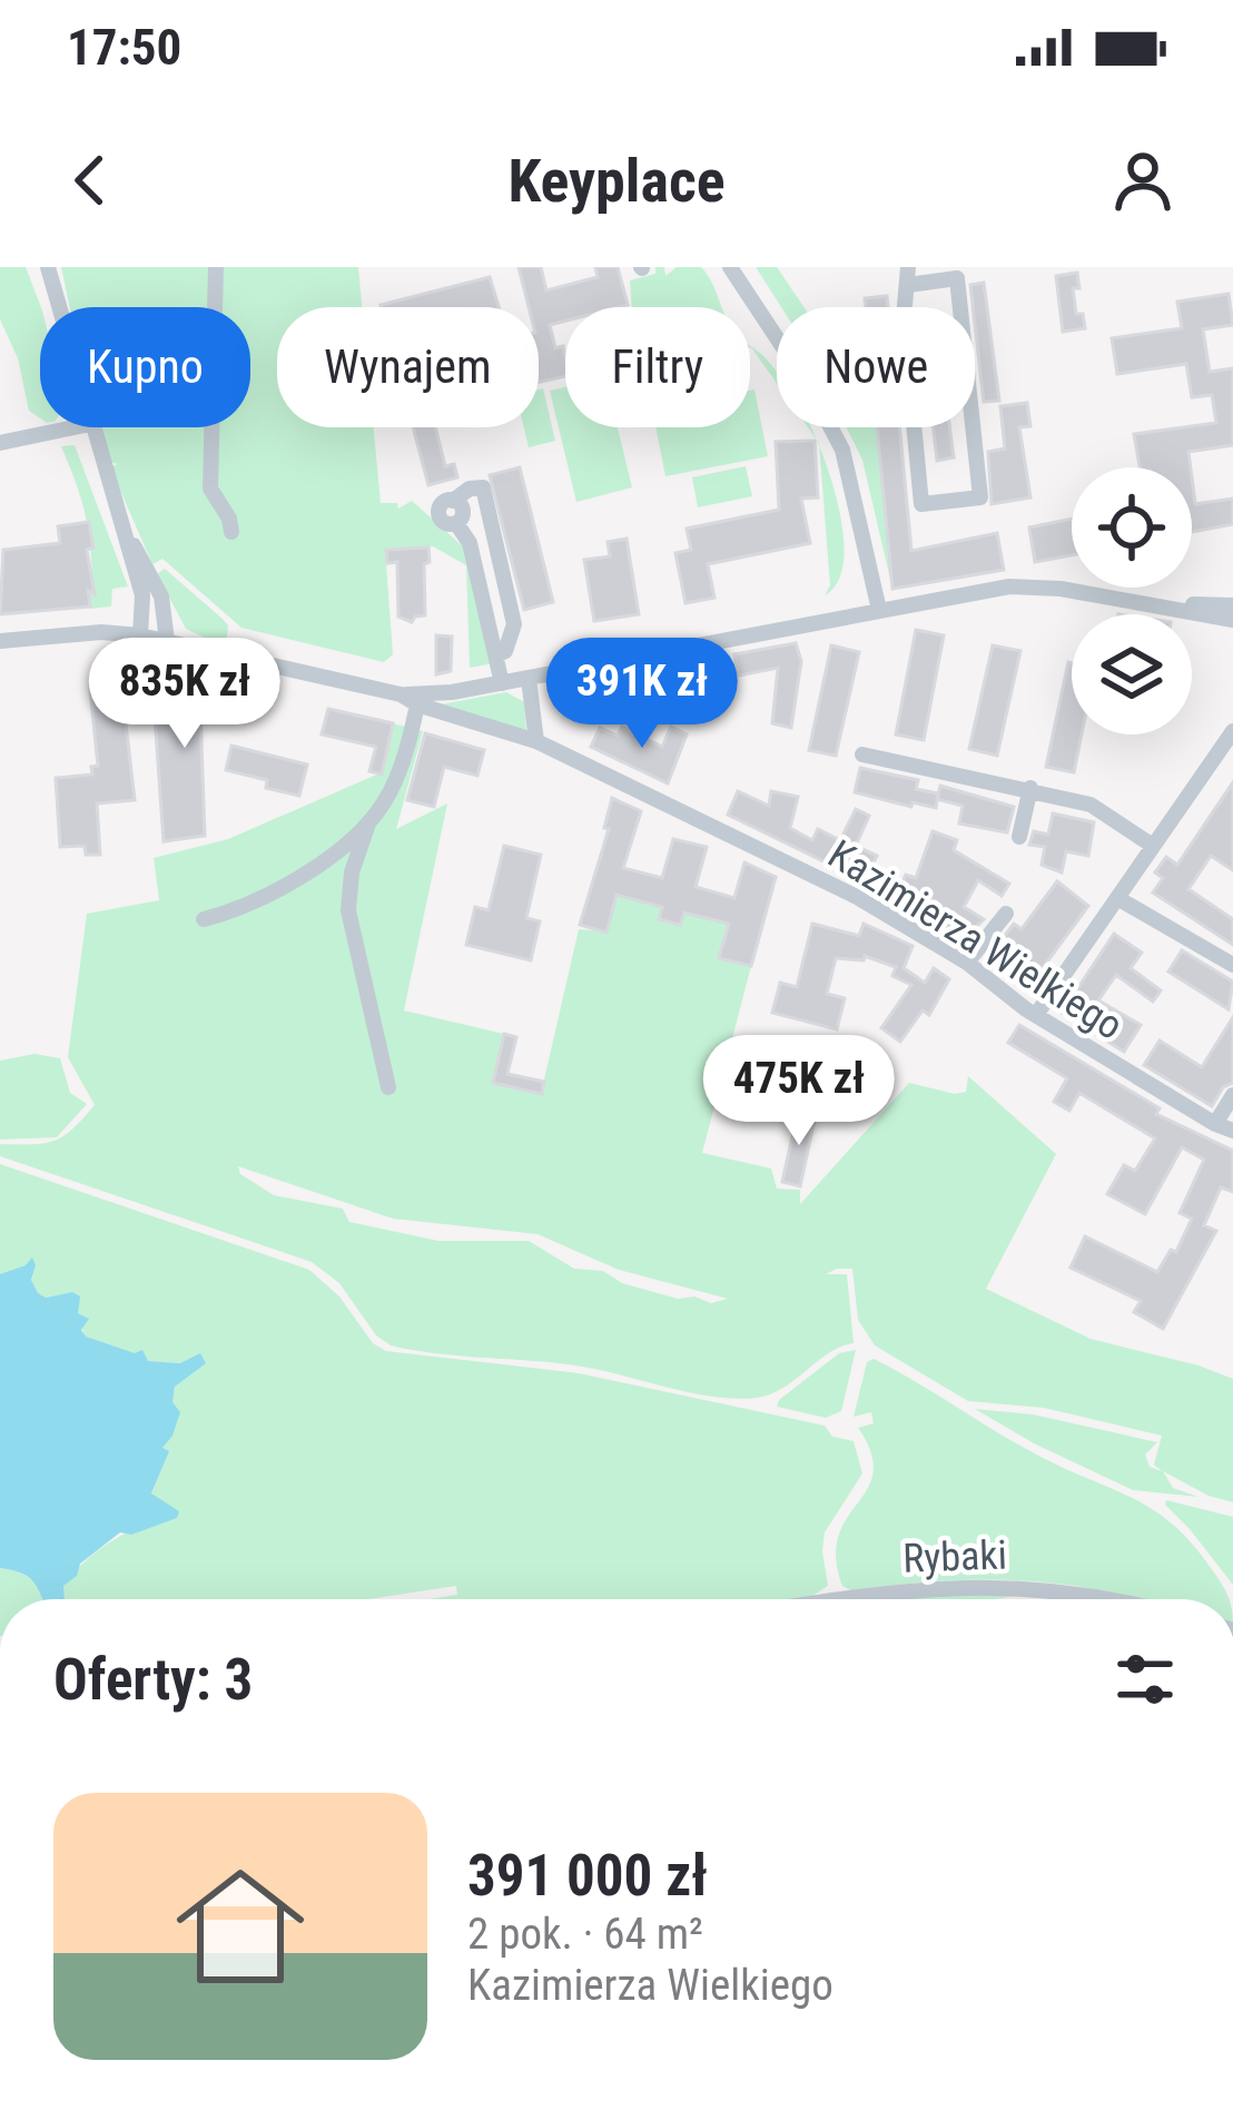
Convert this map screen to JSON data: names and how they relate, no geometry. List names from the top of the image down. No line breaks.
{"streets":{"street":["Kazimierza Wielkiego","Rybaki"]},"page":{"status":"17:50","header":"Keyplace","chip":["Kupno","Wynajem","Filtry","Nowe"],"price":["835K zł","391K zł","475K zł"],"heading":"Oferty: 3","list":[{"name":"391 000 zł","note":"2 pok. · 64 m² · Kazimierza Wielkiego"}]}}
